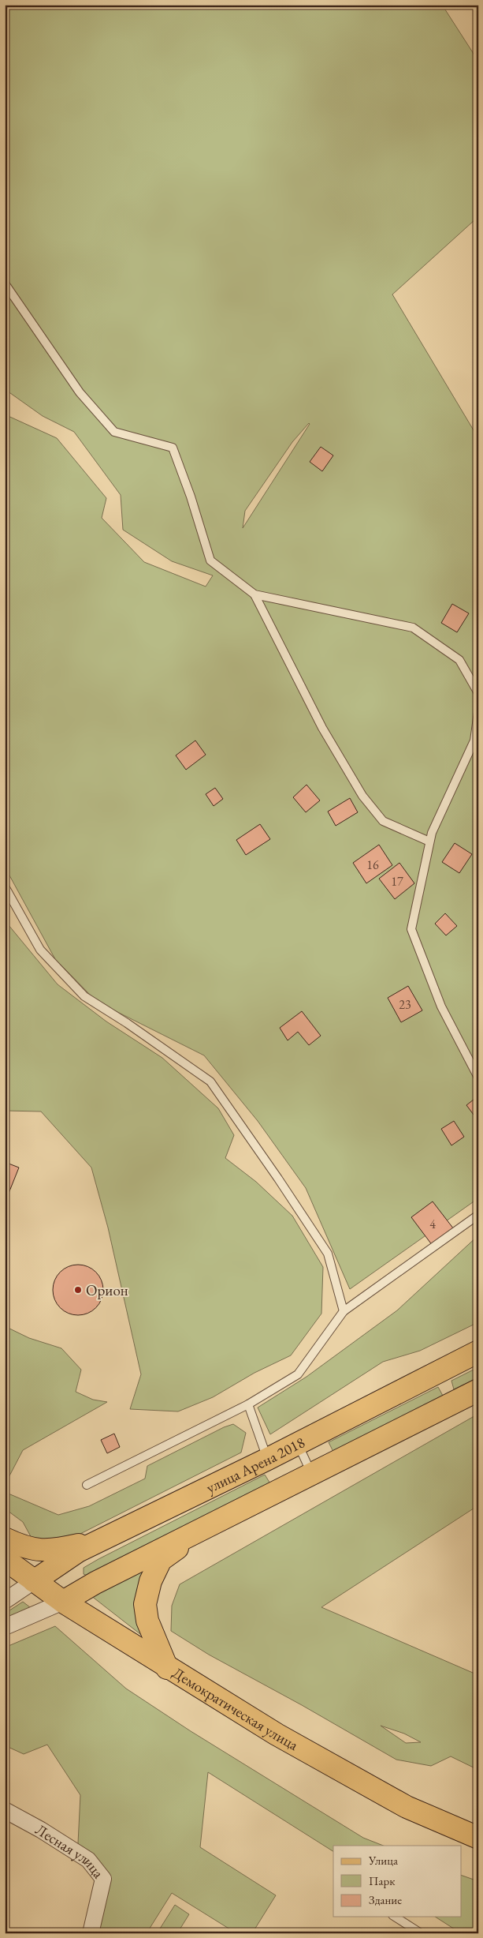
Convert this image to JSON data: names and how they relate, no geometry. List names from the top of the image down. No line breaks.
{"streets":{"main road":["улица Арена 2018","Демократическая улица"],"street":["Лесная улица"]},"crossings":[["улица Арена 2018","Демократическая улица"]],"places":["Орион"],"house_numbers":["16","17","23","4"],"legend":["Улица","Парк","Здание"]}
